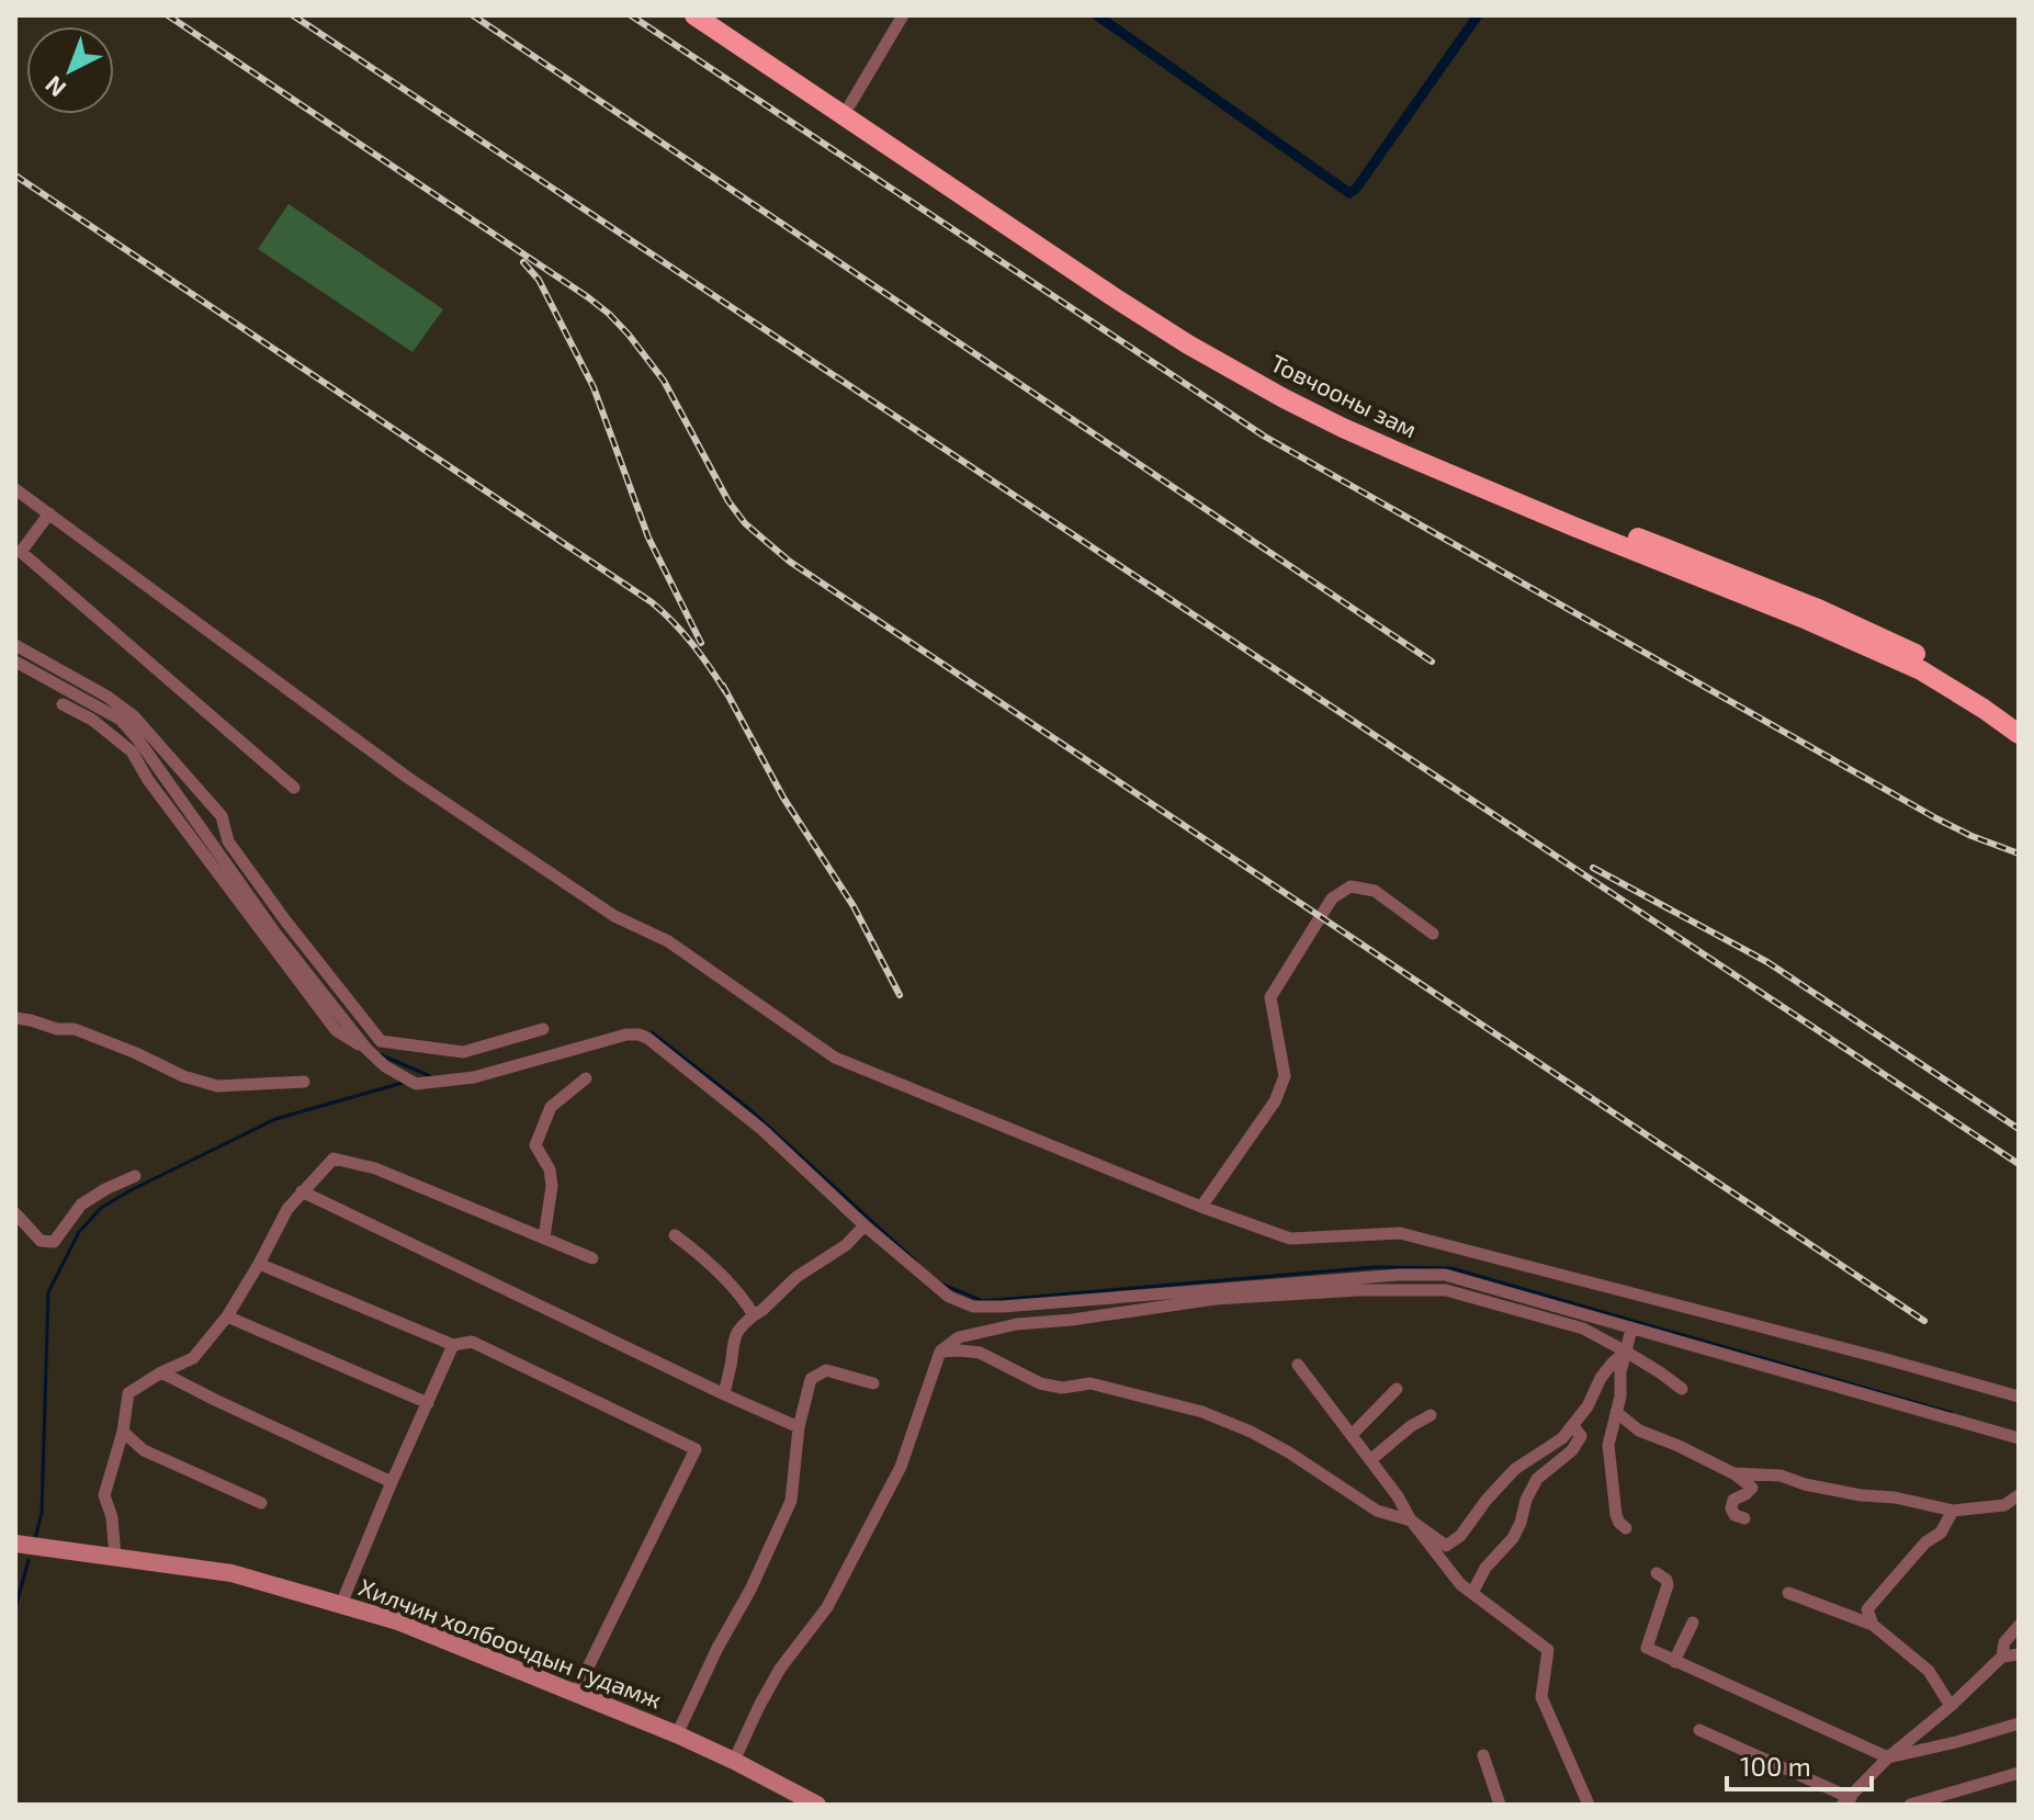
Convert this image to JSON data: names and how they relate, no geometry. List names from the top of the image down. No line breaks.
{"streets":{"highway":["Товчооны зам"],"main road":["Хилчин холбоочдын гудамж"]},"scale_bar":"100 m","north":"bottom left"}
